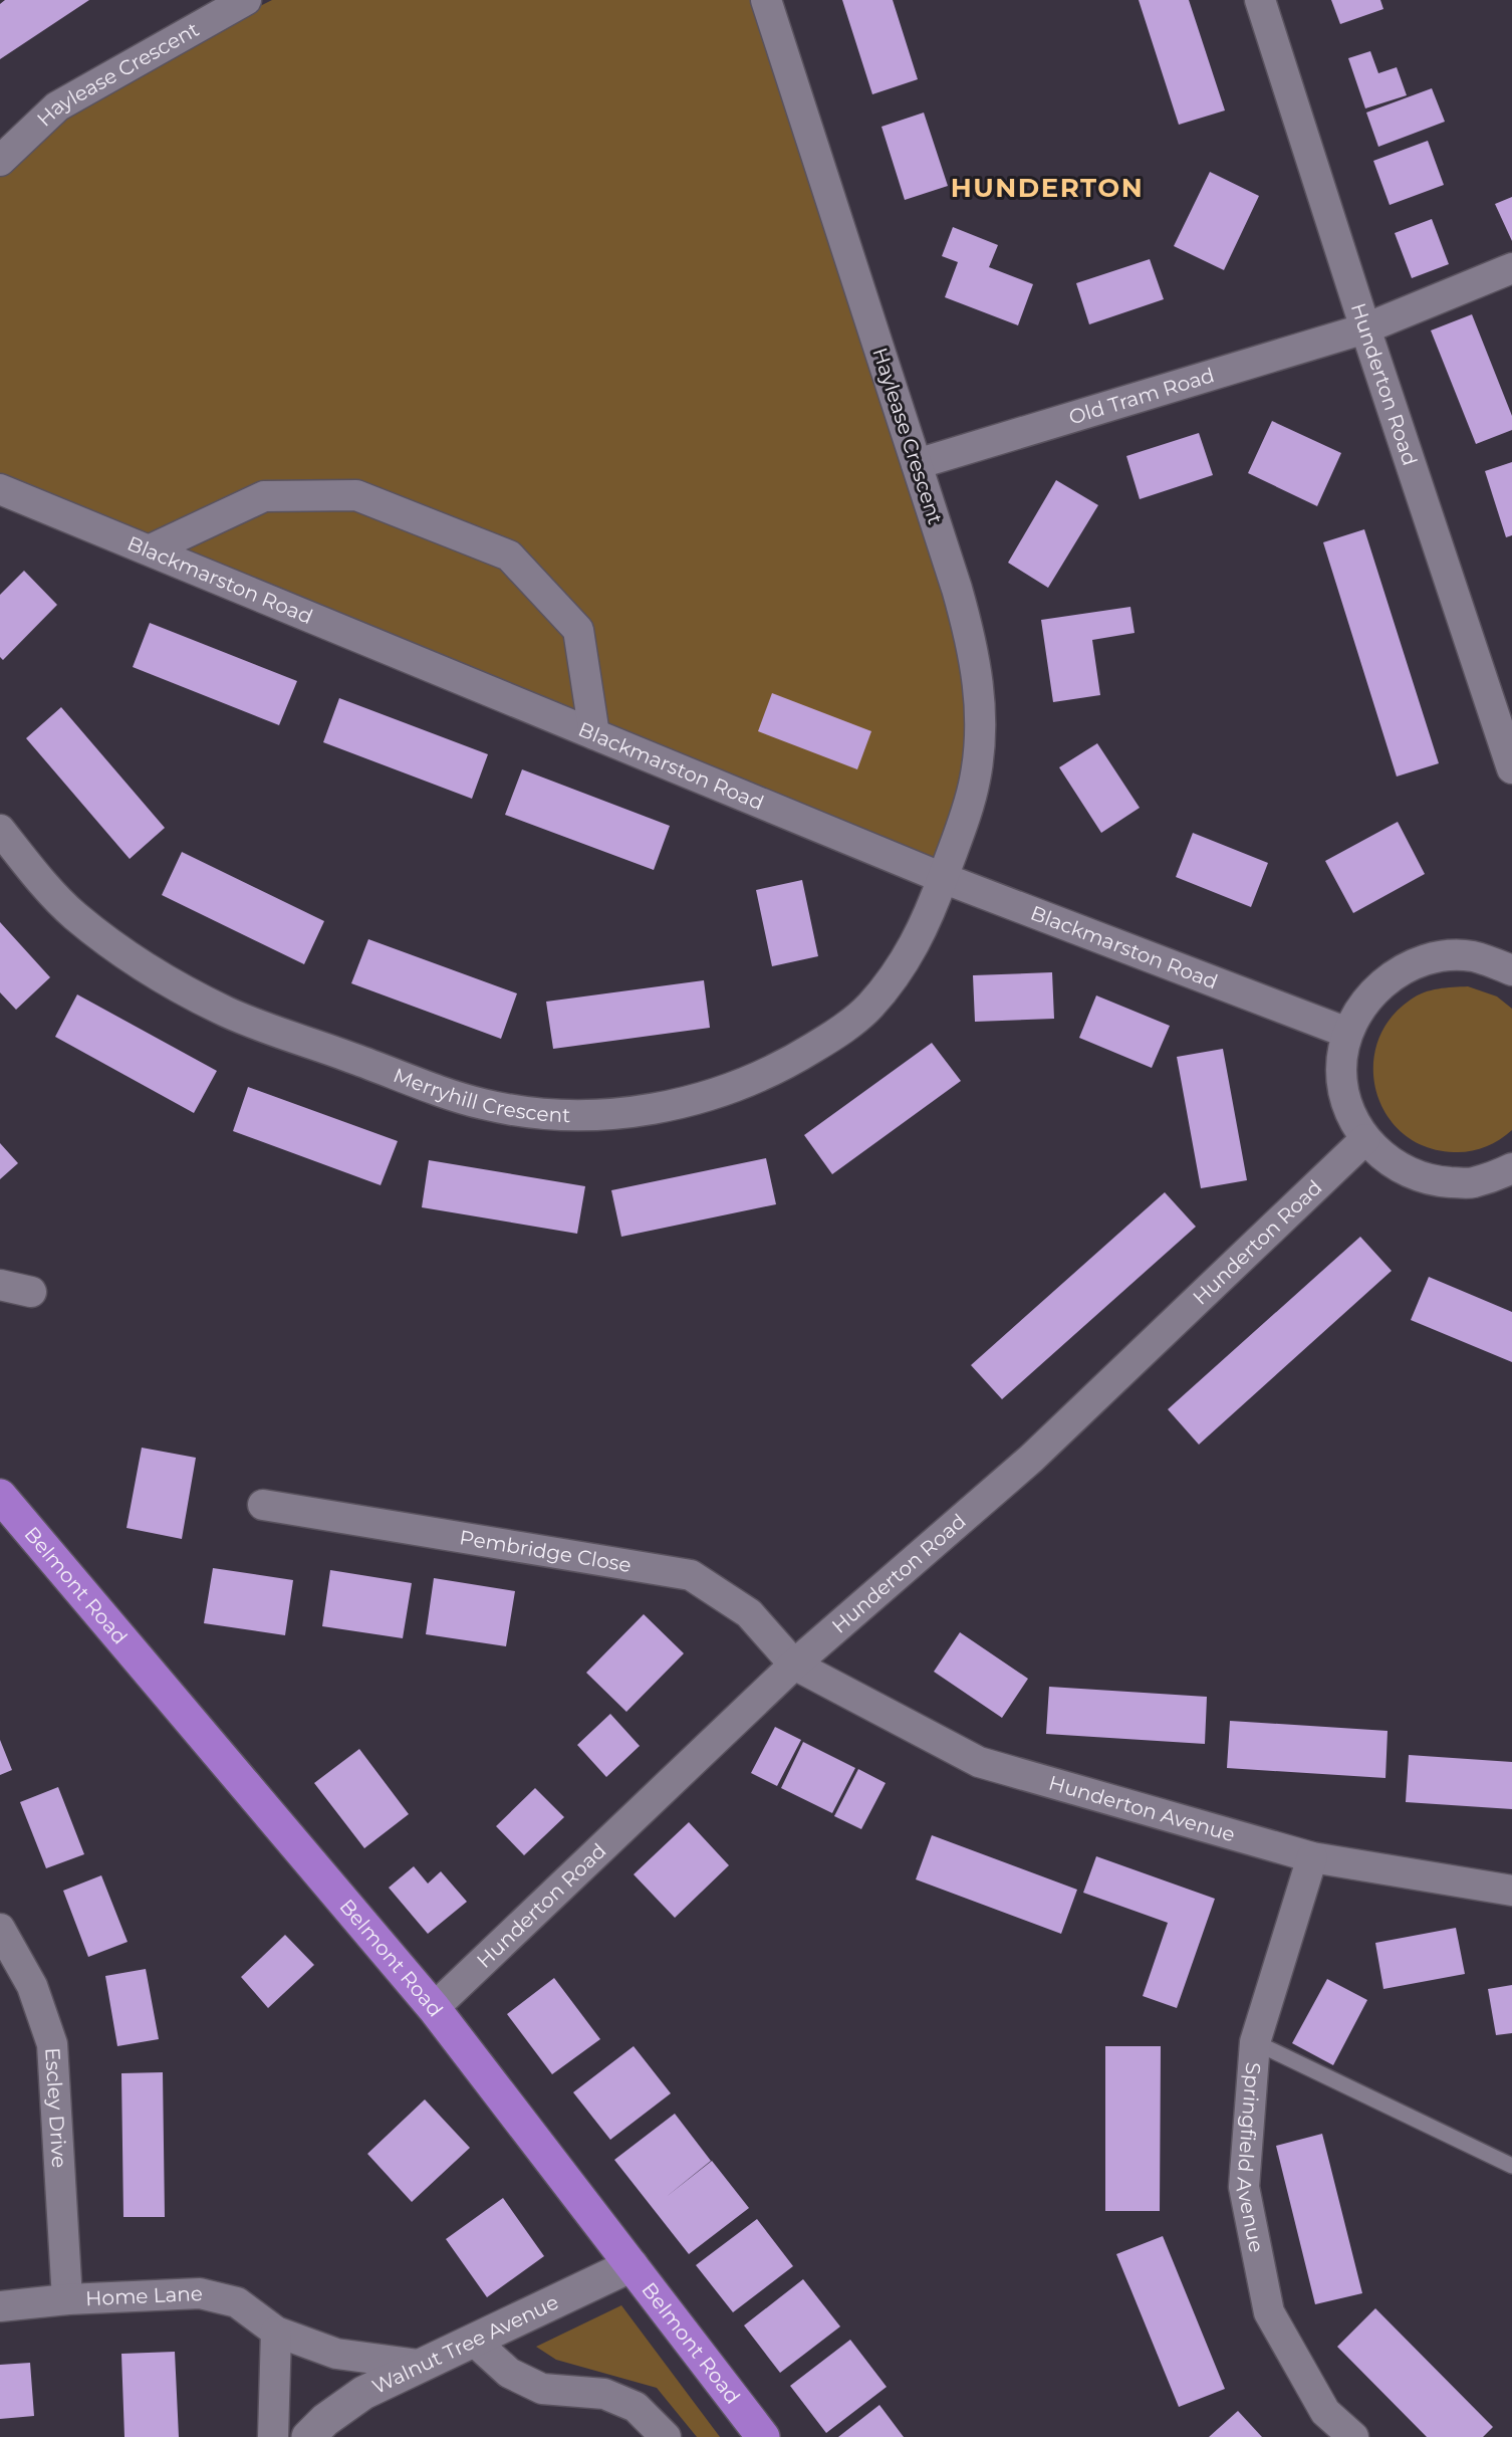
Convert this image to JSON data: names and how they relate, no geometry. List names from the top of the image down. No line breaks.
{"streets":{"highway":["Belmont Road"],"street":["Haylease Crescent","Hunderton Road","Old Tram Road","Blackmarston Road","Merryhill Crescent","Pembridge Close","Hunderton Avenue","Escley Drive","Springfield Avenue","Home Lane","Walnut Tree Avenue"]},"crossings":[["Haylease Crescent","Old Tram Road"],["Haylease Crescent","Blackmarston Road"],["Haylease Crescent","Merryhill Crescent"],["Hunderton Road","Old Tram Road"],["Hunderton Road","Pembridge Close"],["Hunderton Road","Belmont Road"],["Hunderton Road","Hunderton Avenue"],["Blackmarston Road","Merryhill Crescent"],["Pembridge Close","Hunderton Avenue"],["Belmont Road","Walnut Tree Avenue"],["Hunderton Avenue","Springfield Avenue"],["Escley Drive","Home Lane"],["Home Lane","Walnut Tree Avenue"]],"districts":["HUNDERTON"]}
